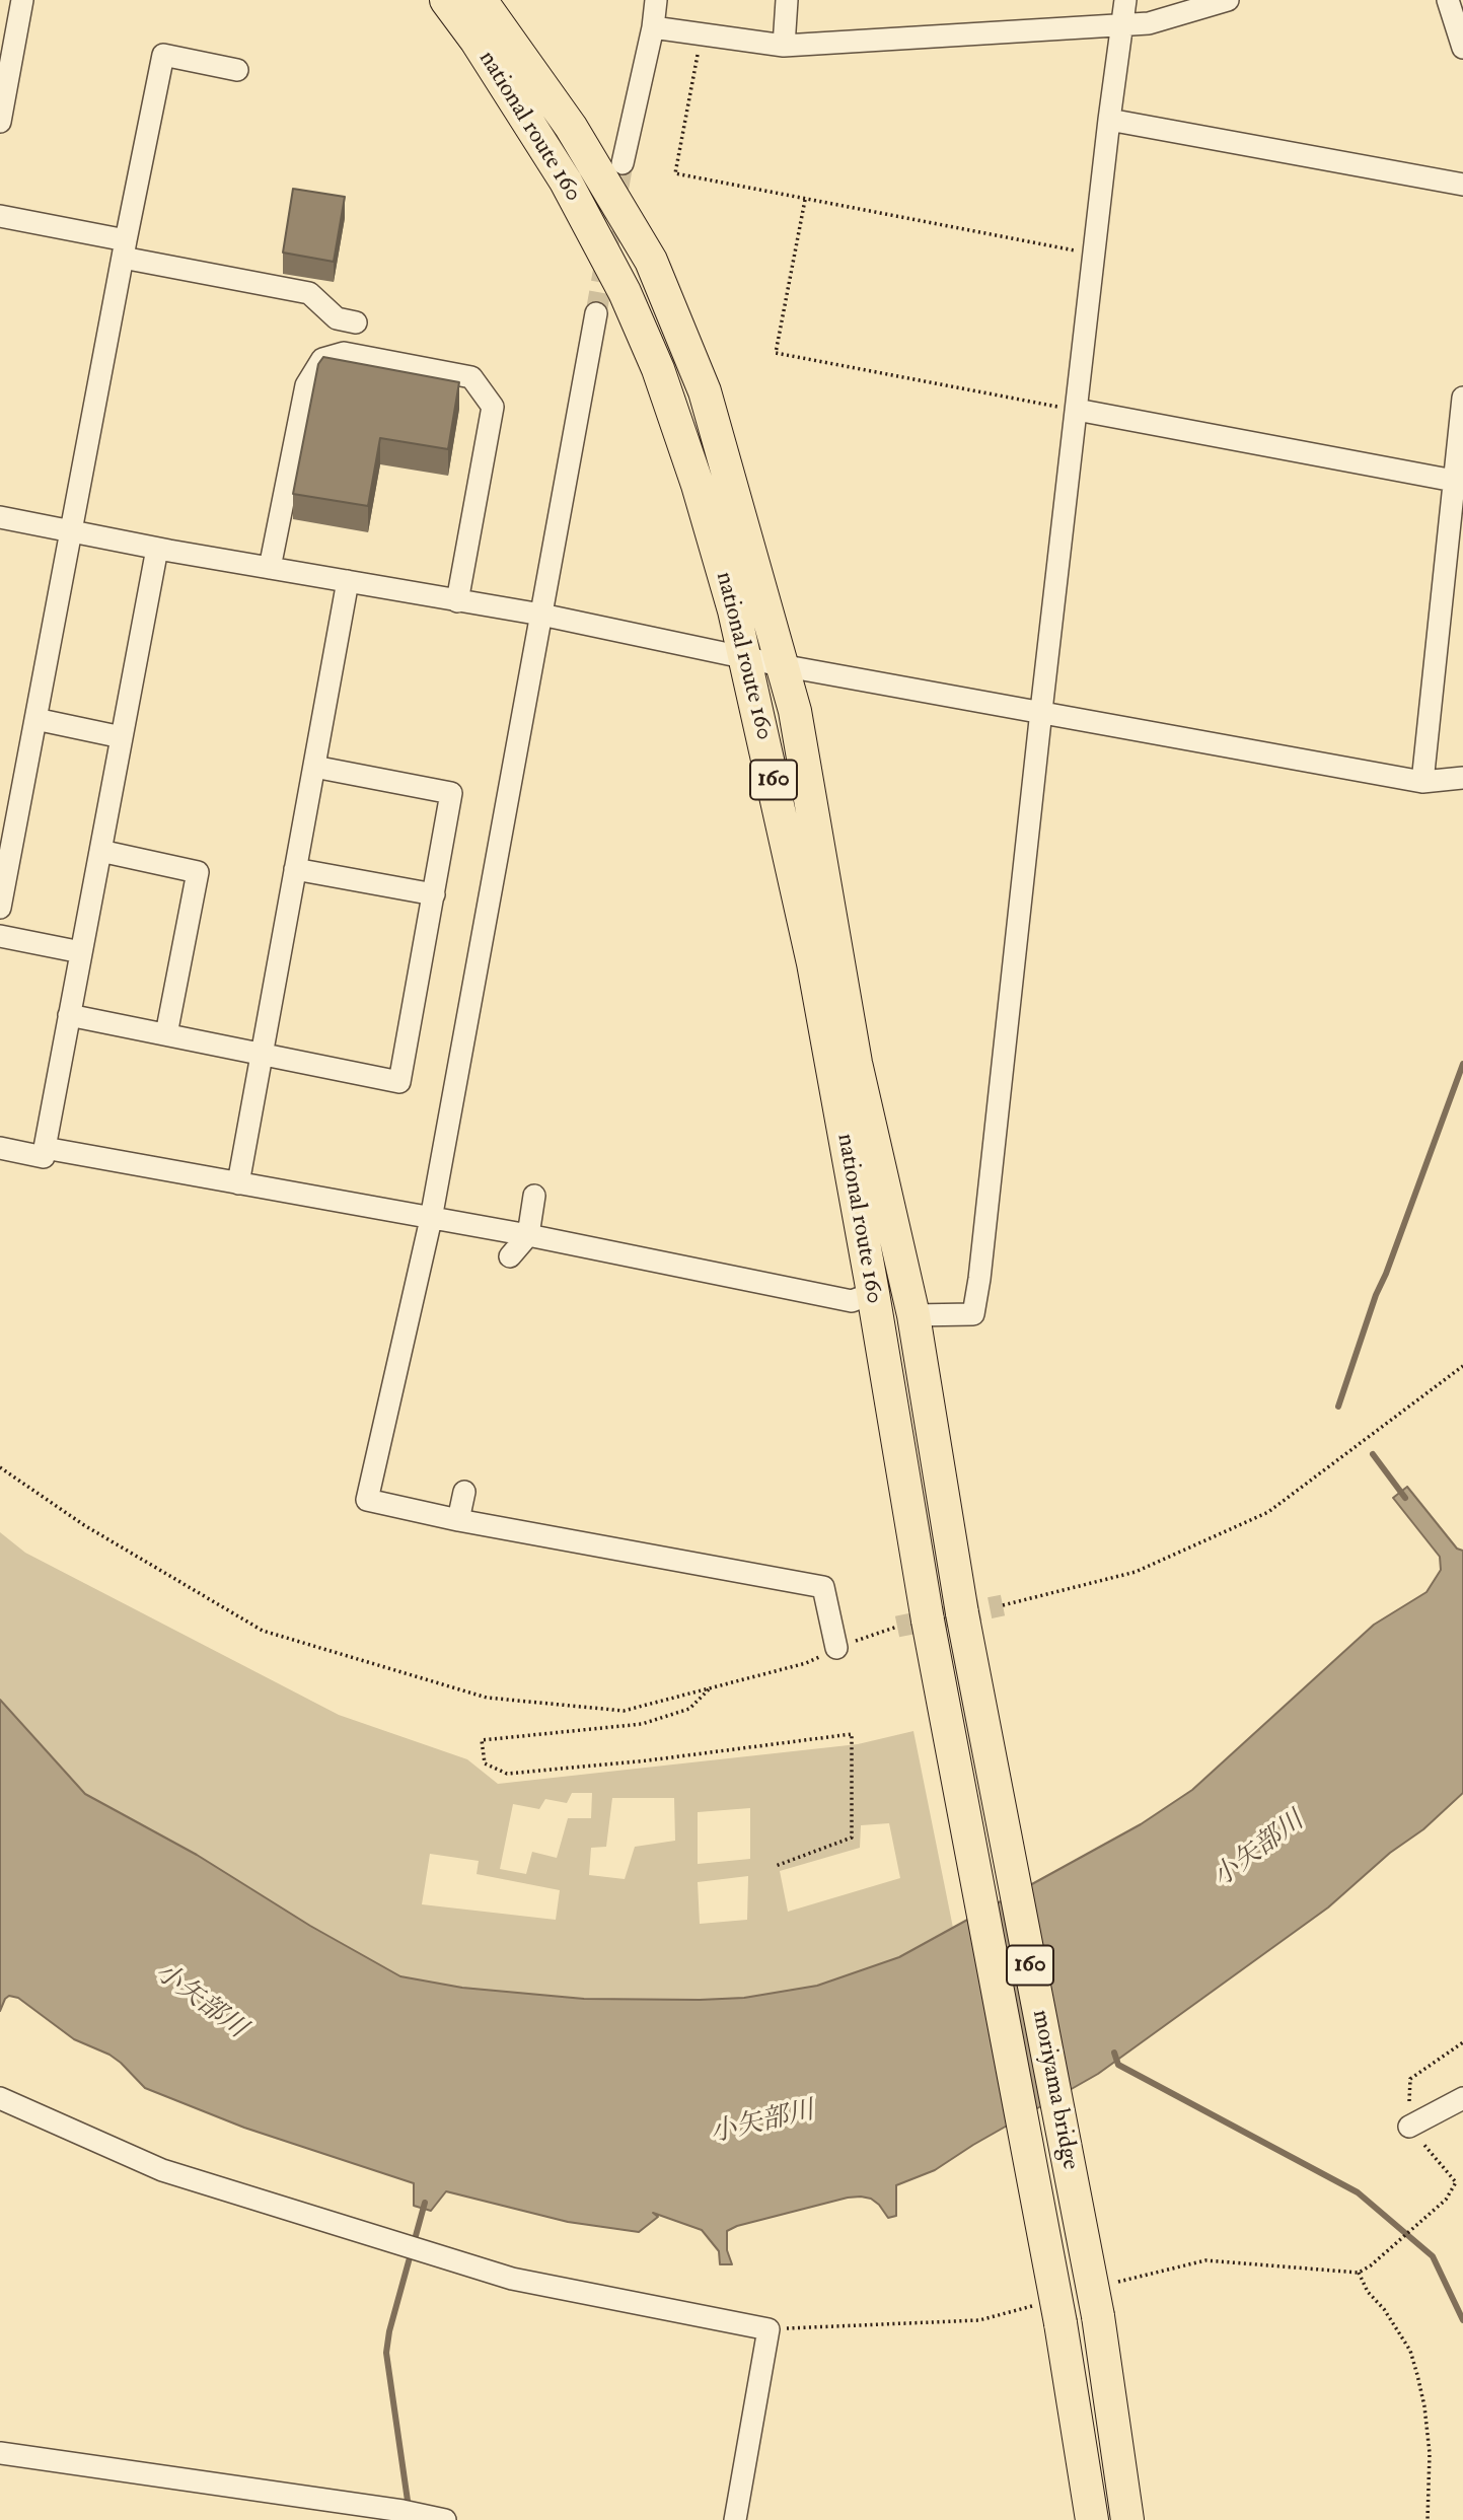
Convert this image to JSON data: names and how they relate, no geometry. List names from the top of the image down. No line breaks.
{"streets":{"highway":["national route 160","160","moriyama bridge"]},"crossings":[["national route 160","moriyama bridge"]],"water":["小矢部川"]}
